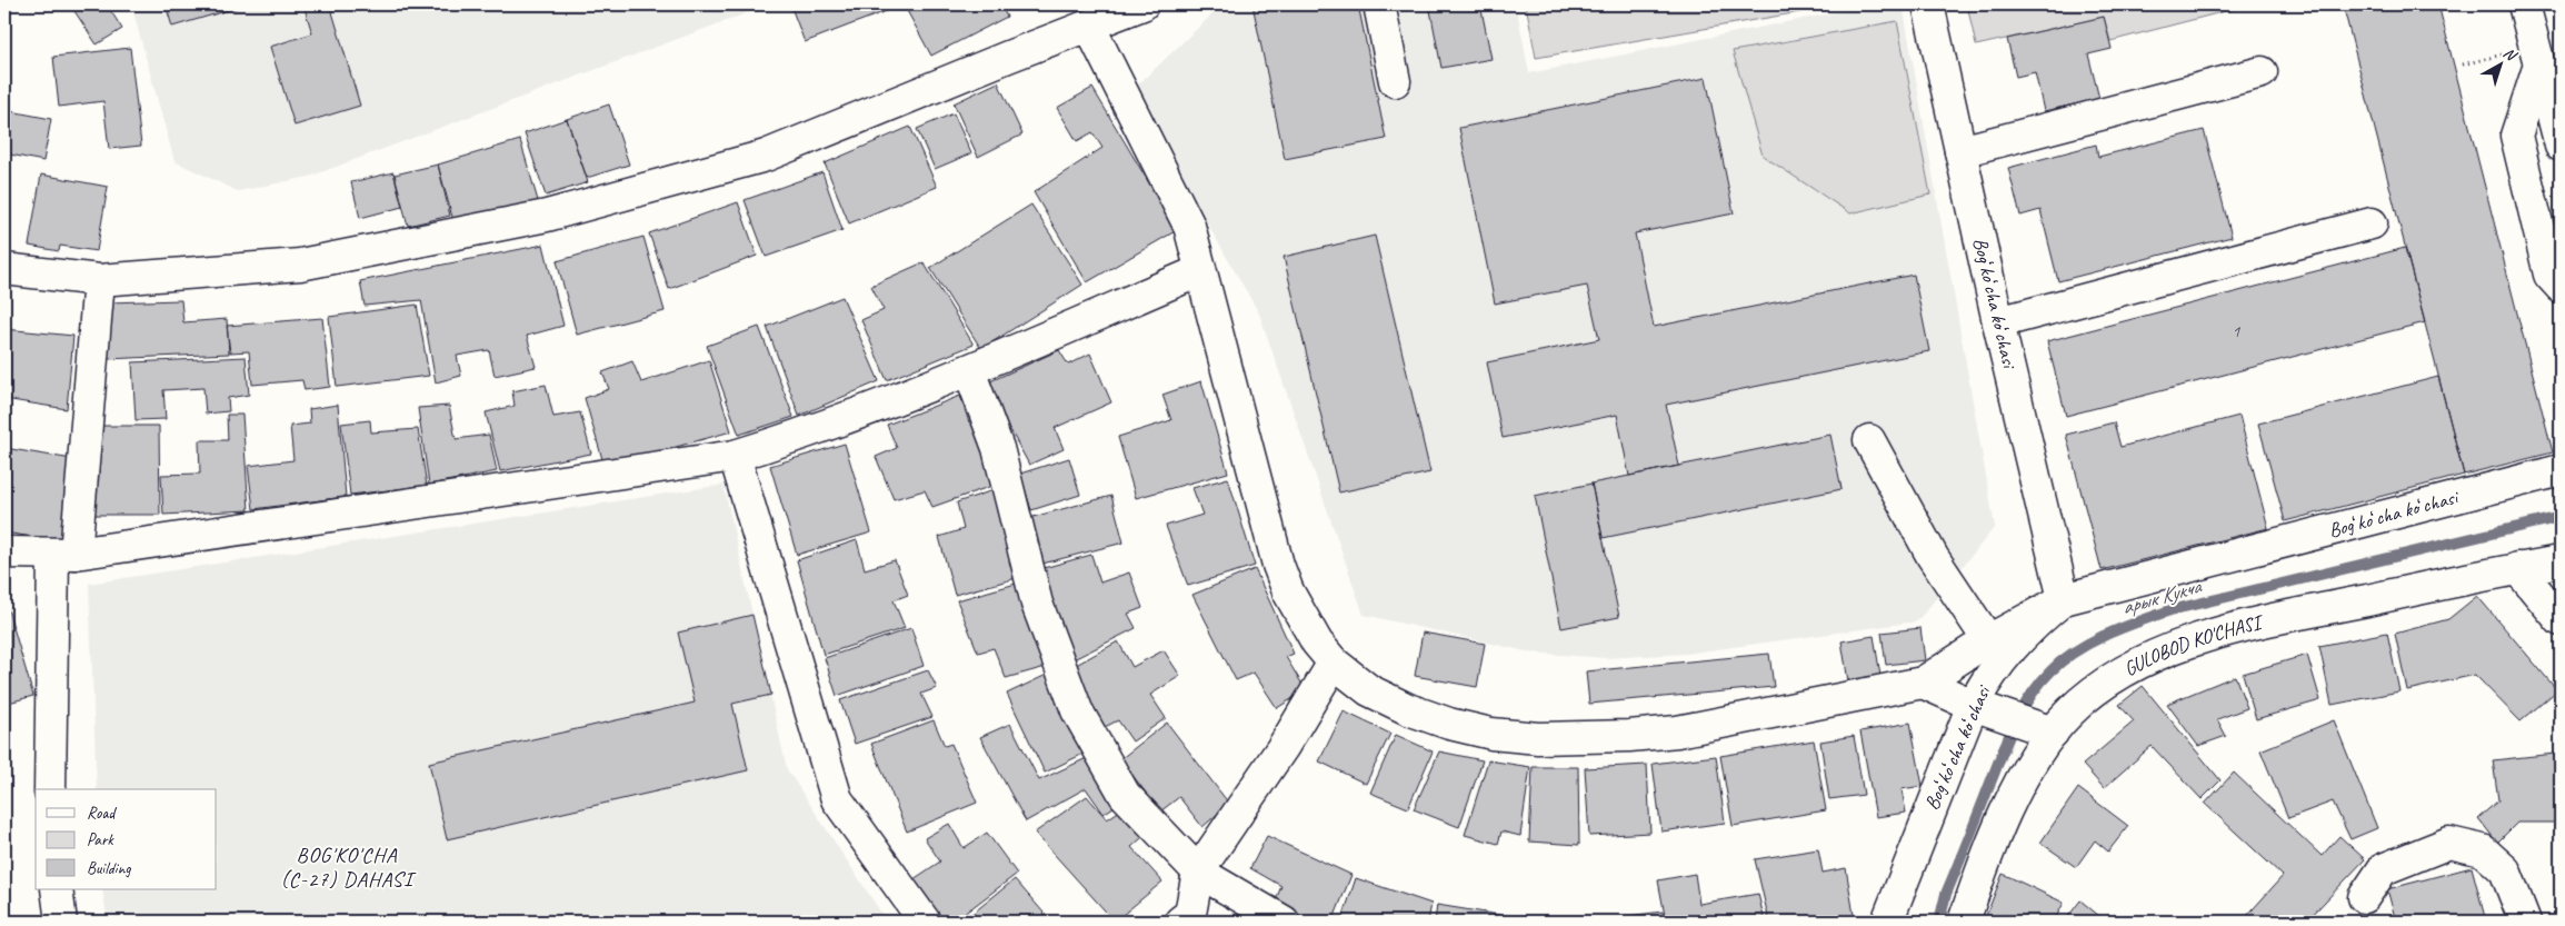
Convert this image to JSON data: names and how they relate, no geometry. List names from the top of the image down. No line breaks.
{"streets":{"street":["Bogʻkoʻcha koʻchasi","GULOBOD KO'CHASI"]},"districts":["BOG'KO'CHA (C-27) DAHASI"],"water":["арык Кукча"],"house_numbers":["1"],"legend":["Road","Park","Building"],"north":"top right"}
